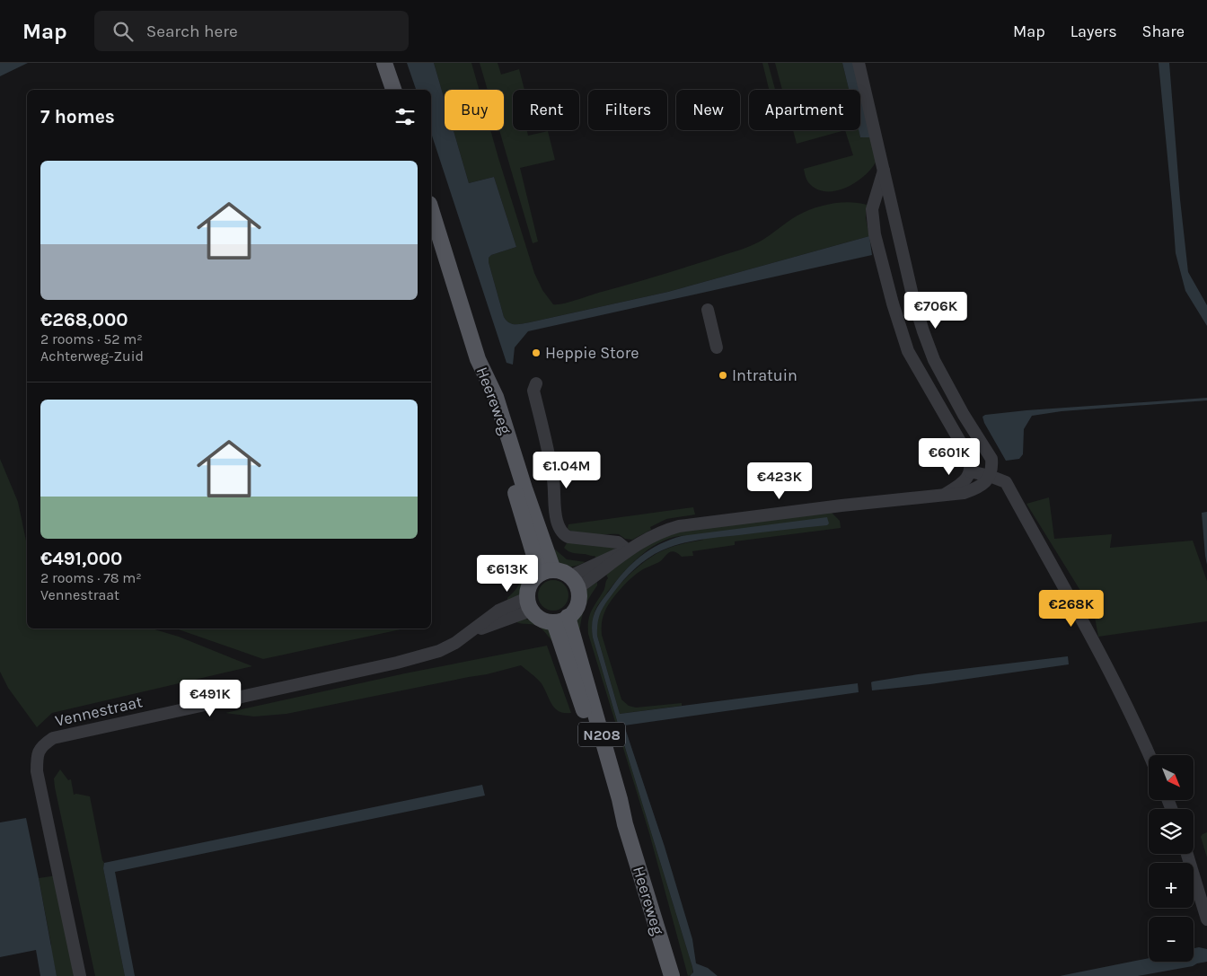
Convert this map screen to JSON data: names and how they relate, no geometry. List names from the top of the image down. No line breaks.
{"streets":{"main road":["Heereweg","N208"],"street":["Vennestraat"]},"crossings":[["Heereweg","Vennestraat"]],"places":["Heppie Store","Intratuin"],"north":"bottom right","page":{"header":"Map","search":"Search here","nav":["Map","Layers","Share"],"chip":["Buy","Rent","Filters","New","Apartment"],"heading":"7 homes","list":[{"name":"€268,000","note":"2 rooms · 52 m² · Achterweg-Zuid"},{"name":"€491,000","note":"2 rooms · 78 m² · Vennestraat"}],"price":["€706K","€601K","€1.04M","€423K","€613K","€268K","€491K"],"map_buttons":["+","−"]}}
